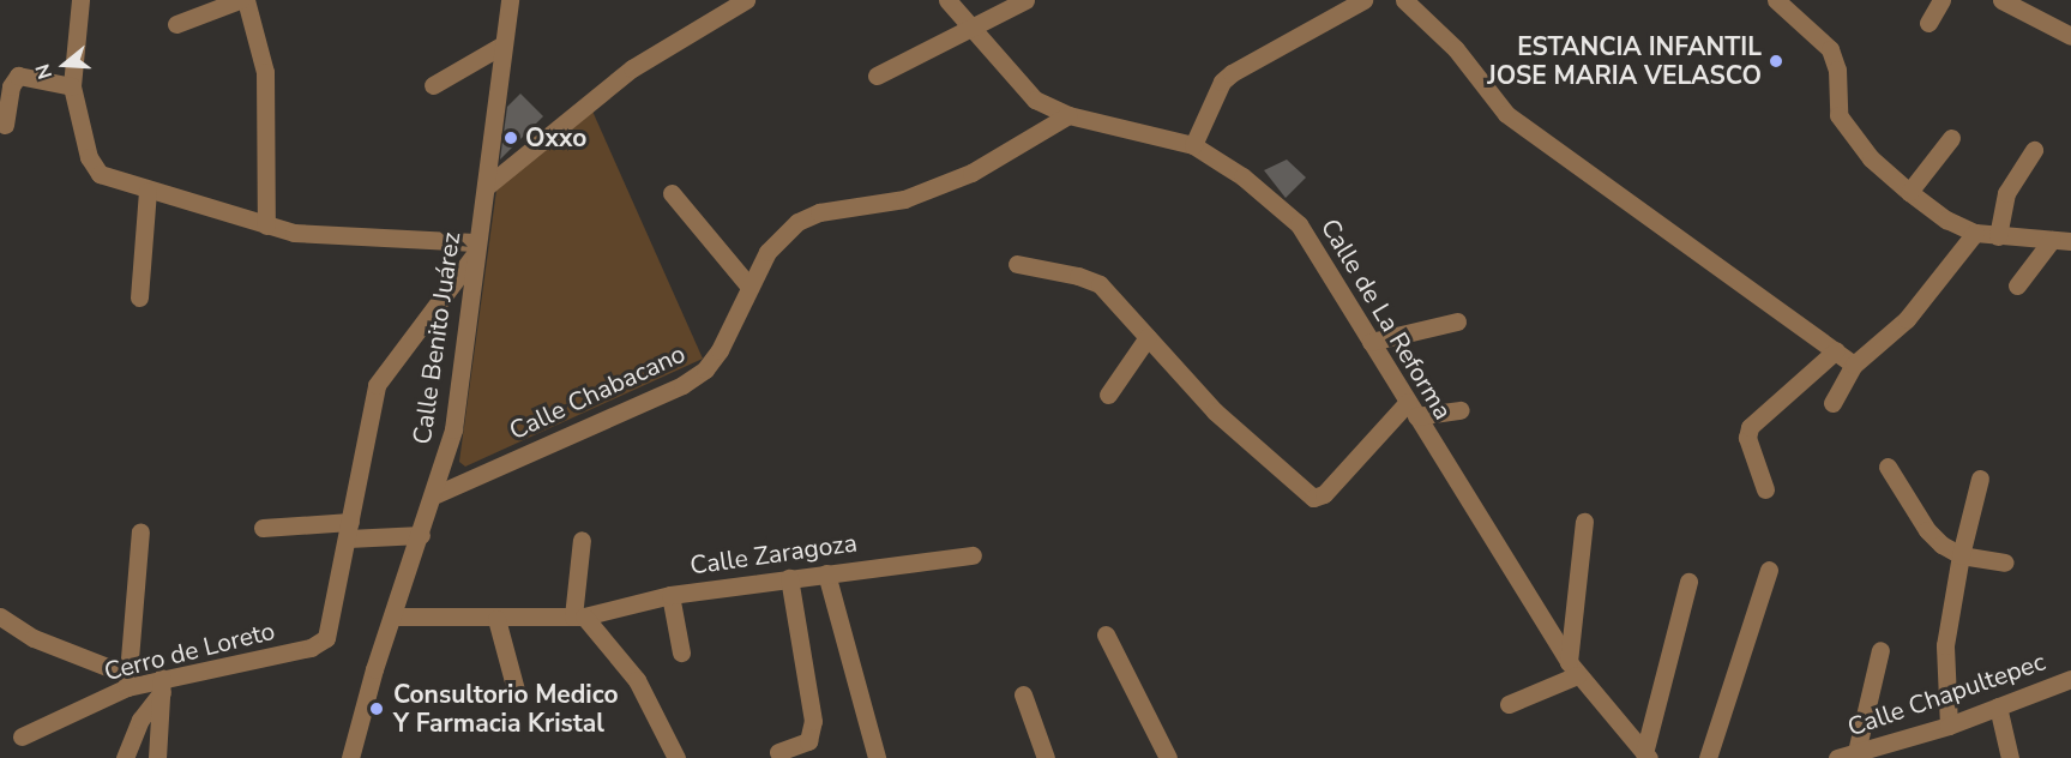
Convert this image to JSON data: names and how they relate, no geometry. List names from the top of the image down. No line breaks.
{"streets":{"street":["Calle de La Reforma","Calle Benito Juárez","Calle Chabacano","Calle Zaragoza","Cerro de Loreto","Calle Chapultepec"]},"crossings":[["Calle de La Reforma","Calle Chabacano"],["Calle Benito Juárez","Calle Chabacano"],["Calle Benito Juárez","Calle Zaragoza"]],"places":["ESTANCIA INFANTIL JOSE MARIA VELASCO","Oxxo","Consultorio Medico Y Farmacia Kristal"],"north":"left"}
